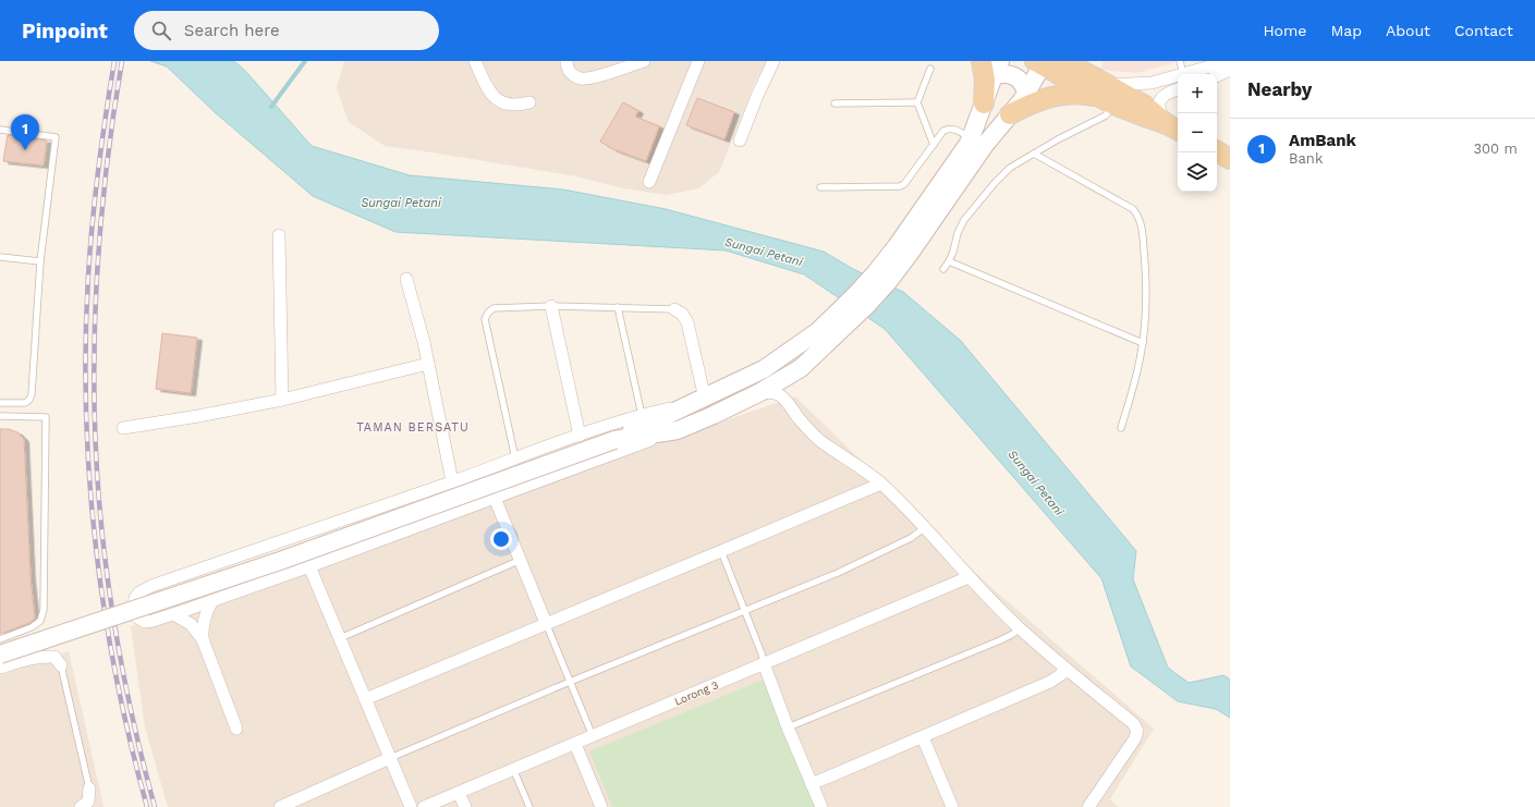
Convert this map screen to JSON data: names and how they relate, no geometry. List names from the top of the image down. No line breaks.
{"streets":{"street":["Lorong 3"]},"districts":["TAMAN BERSATU"],"water":["Sungai Petani"],"page":{"header":"Pinpoint","search":"Search here","nav":["Home","Map","About","Contact"],"heading":"Nearby","map_buttons":["+","−"],"pins":"1","list":[{"mark":"1","name":"AmBank","note":"Bank","value":"300 m"}]}}
